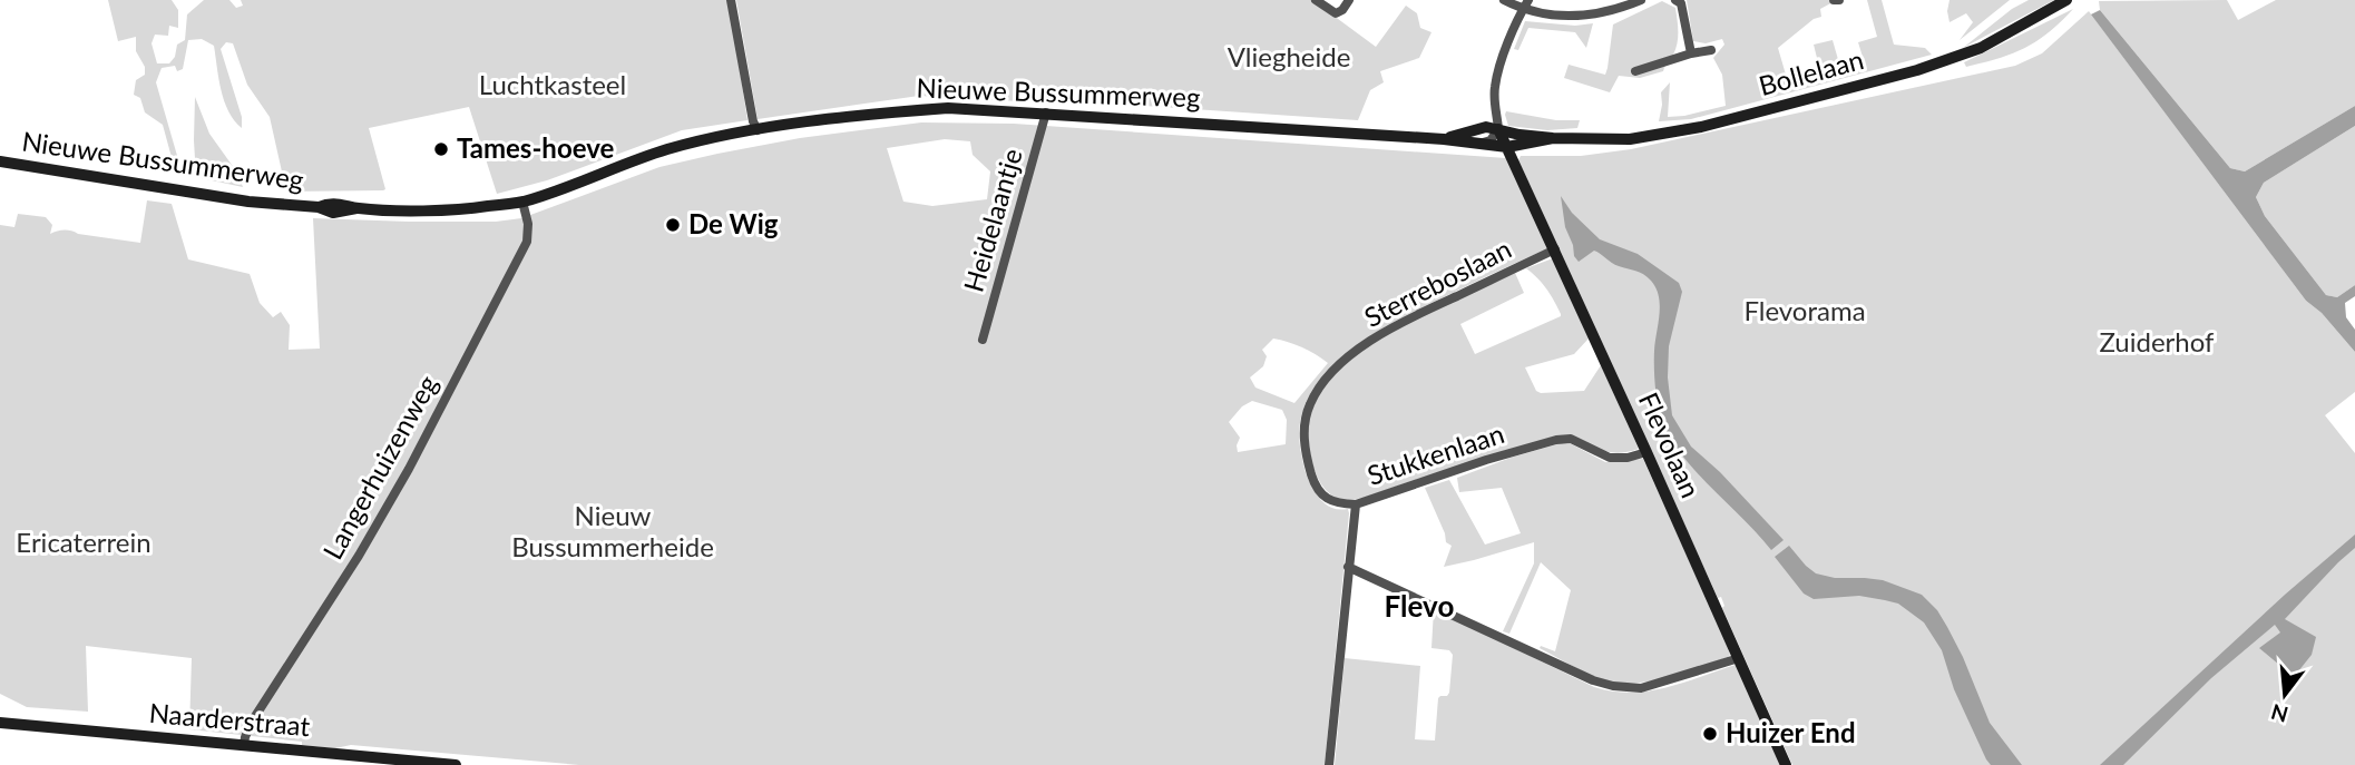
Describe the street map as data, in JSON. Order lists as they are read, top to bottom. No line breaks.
{"streets":{"main road":["Bollelaan","Nieuwe Bussummerweg","Flevolaan","Naarderstraat"],"street":["Heidelaantje","Sterreboslaan","Stukkenlaan","Langerhuizenweg"]},"crossings":[["Bollelaan","Nieuwe Bussummerweg"],["Bollelaan","Flevolaan"],["Nieuwe Bussummerweg","Heidelaantje"],["Nieuwe Bussummerweg","Flevolaan"],["Nieuwe Bussummerweg","Langerhuizenweg"],["Sterreboslaan","Flevolaan"],["Sterreboslaan","Stukkenlaan"],["Flevolaan","Stukkenlaan"],["Langerhuizenweg","Naarderstraat"]],"districts":["Flevo"],"parks":["Vliegheide","Luchtkasteel","Flevorama","Zuiderhof","Nieuw Bussummerheide","Ericaterrein"],"places":["Tames-hoeve","De Wig","Huizer End"],"north":"bottom"}
